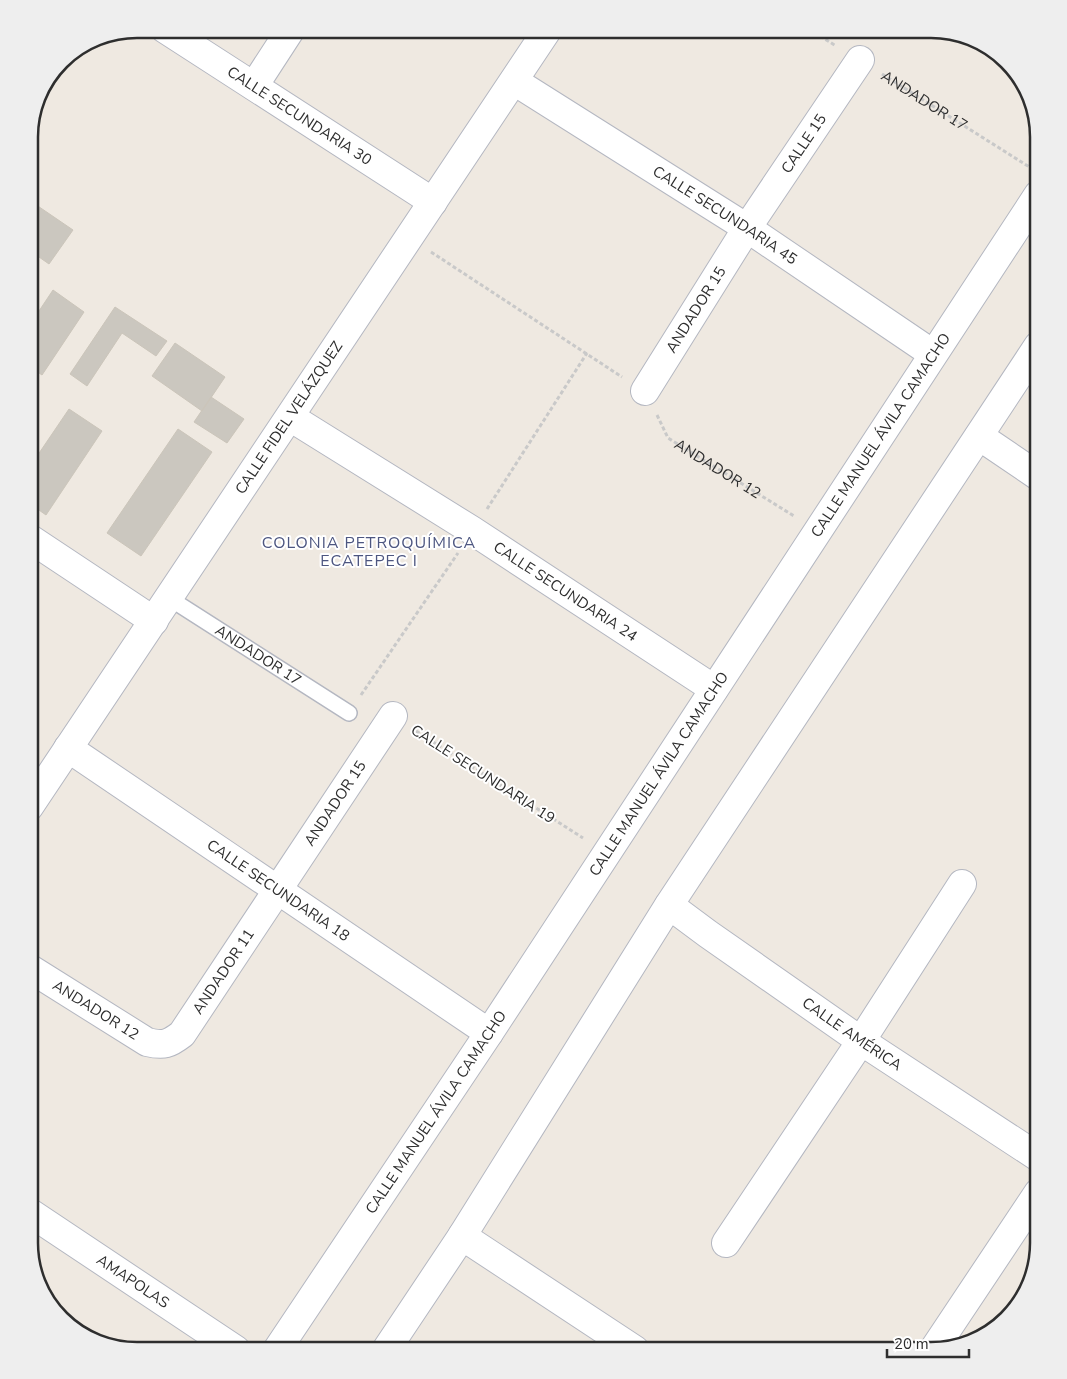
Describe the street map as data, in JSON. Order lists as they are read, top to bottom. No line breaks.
{"streets":{"street":["CALLE SECUNDARIA 30","CALLE 15","CALLE SECUNDARIA 45","ANDADOR 15","CALLE FIDEL VELÁZQUEZ","CALLE MANUEL ÁVILA CAMACHO","ANDADOR 12","CALLE SECUNDARIA 24","CALLE SECUNDARIA 18","ANDADOR 11","CALLE AMÉRICA","AMAPOLAS"],"lane":["ANDADOR 17"],"path":["CALLE SECUNDARIA 19"]},"crossings":[["ANDADOR 17","CALLE 15"],["ANDADOR 17","CALLE FIDEL VELÁZQUEZ"],["CALLE SECUNDARIA 30","CALLE FIDEL VELÁZQUEZ"],["CALLE 15","CALLE SECUNDARIA 45"],["CALLE 15","ANDADOR 15"],["CALLE SECUNDARIA 45","ANDADOR 15"],["CALLE SECUNDARIA 45","CALLE FIDEL VELÁZQUEZ"],["CALLE SECUNDARIA 45","CALLE MANUEL ÁVILA CAMACHO"],["ANDADOR 15","ANDADOR 12"],["ANDADOR 15","CALLE SECUNDARIA 19"],["ANDADOR 15","CALLE SECUNDARIA 18"],["ANDADOR 15","ANDADOR 11"],["CALLE FIDEL VELÁZQUEZ","CALLE SECUNDARIA 24"],["CALLE FIDEL VELÁZQUEZ","CALLE SECUNDARIA 18"],["CALLE MANUEL ÁVILA CAMACHO","ANDADOR 12"],["CALLE MANUEL ÁVILA CAMACHO","CALLE SECUNDARIA 24"],["CALLE MANUEL ÁVILA CAMACHO","CALLE SECUNDARIA 19"],["CALLE MANUEL ÁVILA CAMACHO","CALLE SECUNDARIA 18"],["ANDADOR 12","ANDADOR 11"],["CALLE SECUNDARIA 18","ANDADOR 11"]],"districts":["COLONIA PETROQUÍMICA ECATEPEC I"],"scale_bar":"20 m"}
